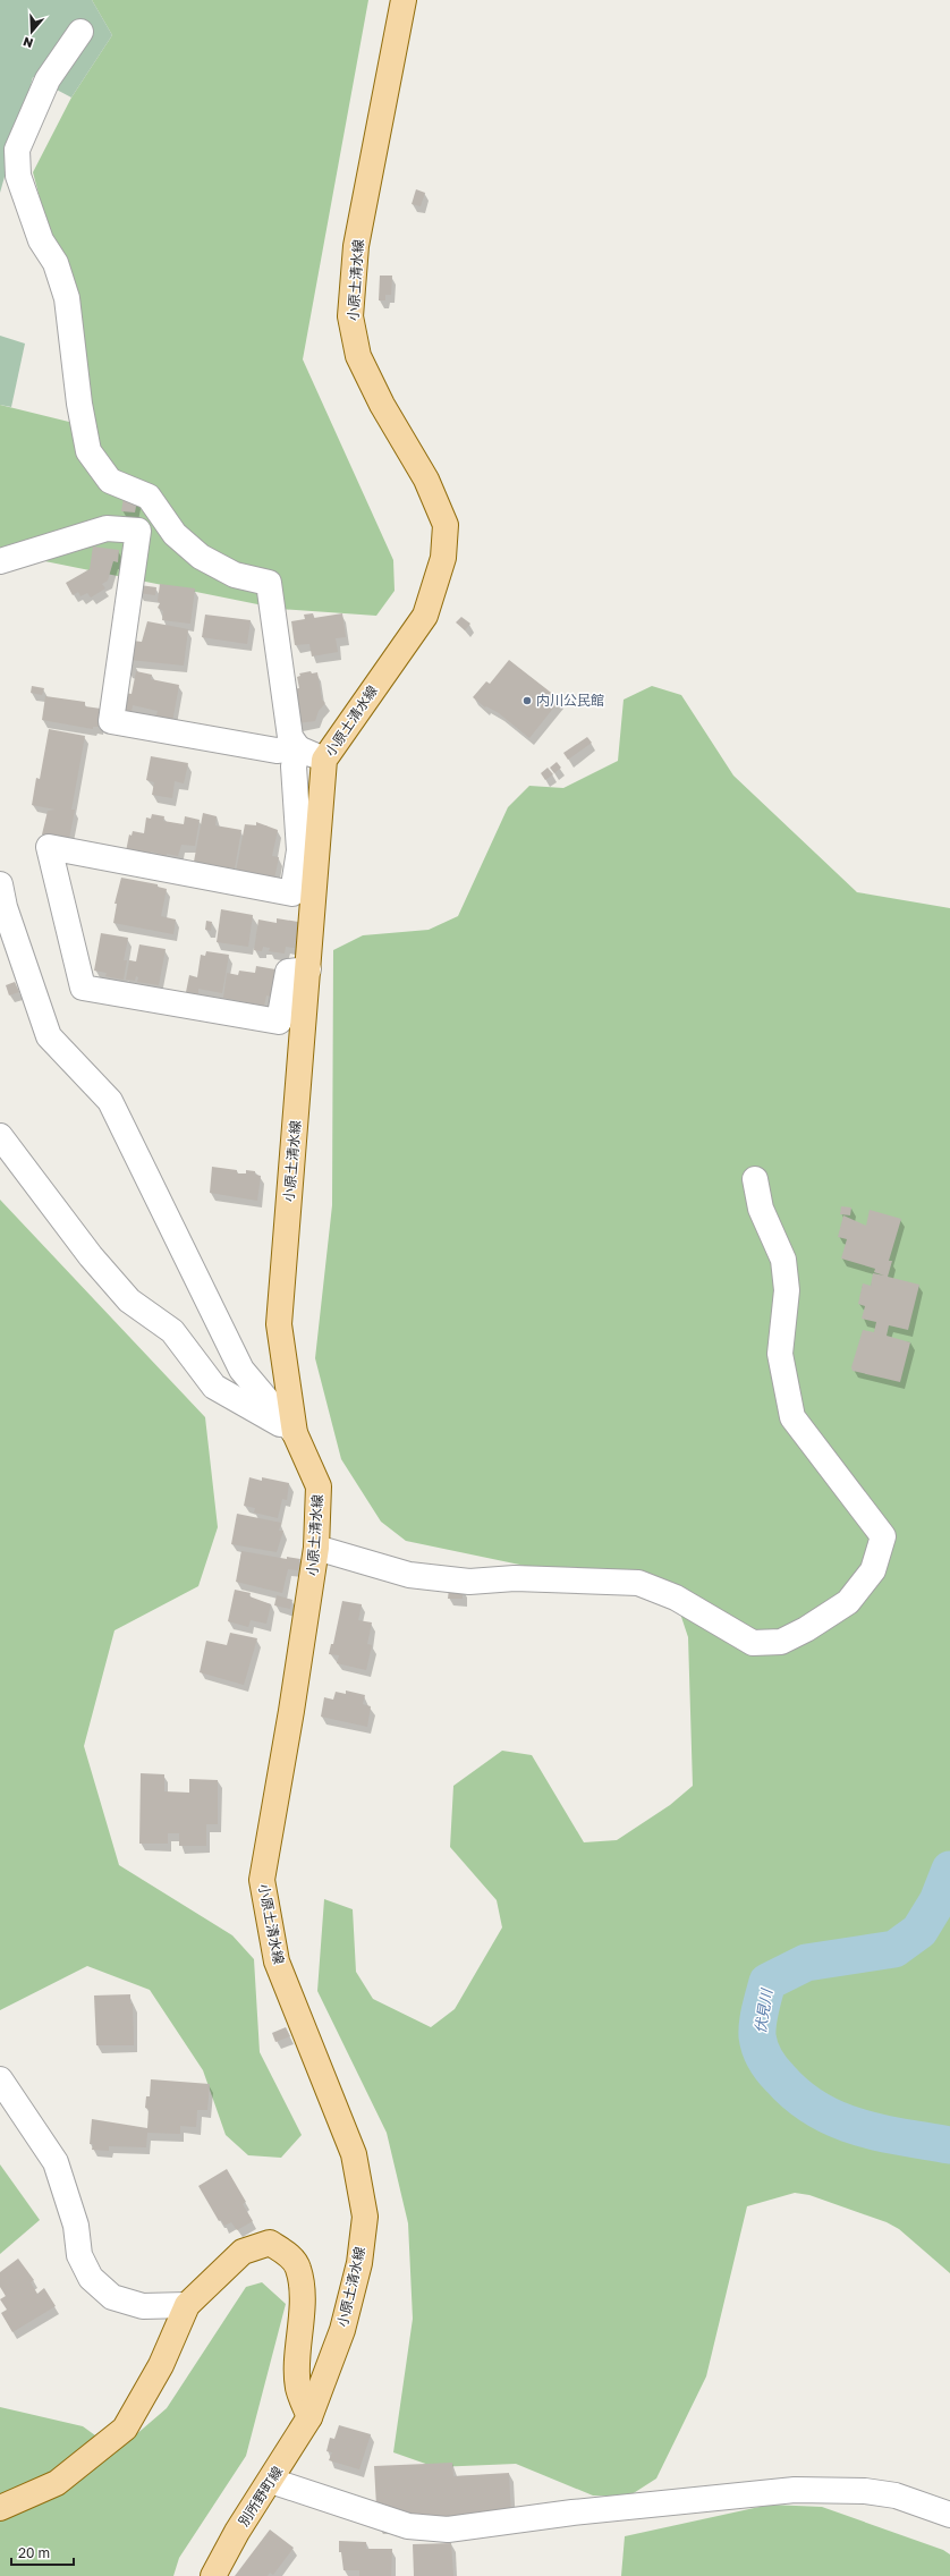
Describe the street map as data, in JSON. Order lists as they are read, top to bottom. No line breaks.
{"streets":{"main road":["小原土清水線","別所野町線"]},"crossings":[["小原土清水線","別所野町線"]],"water":["伏見川"],"places":["内川公民館"],"scale_bar":"20 m","north":"bottom"}
